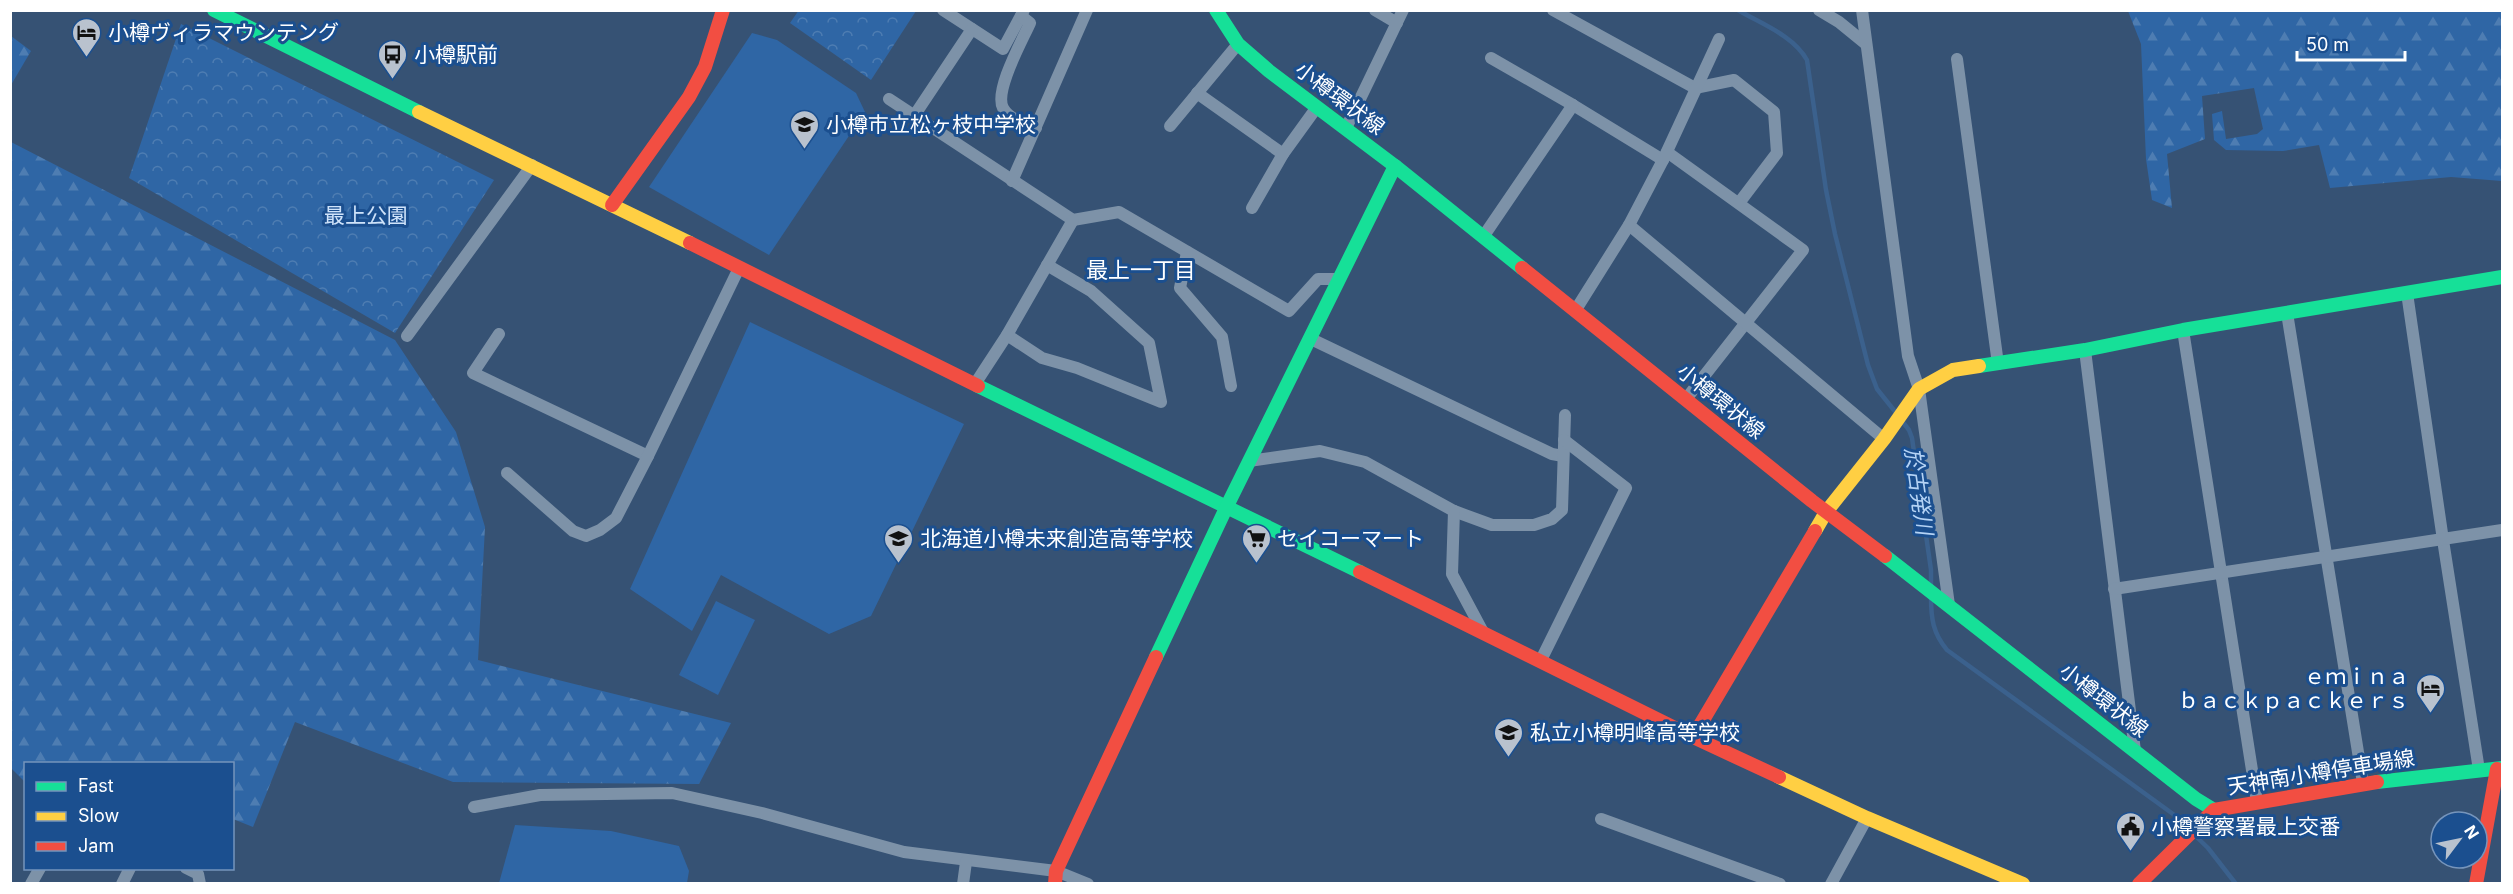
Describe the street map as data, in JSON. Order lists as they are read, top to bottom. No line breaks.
{"streets":{"street":["小樽環状線","天神南小樽停車場線"]},"crossings":[["小樽環状線","天神南小樽停車場線"]],"districts":["最上一丁目"],"water":["於古発川"],"parks":["最上公園"],"places":{"hotel":["小樽ヴィラマウンテング","ｅｍｉｎａ ｂａｃｋｐａｃｋｅｒｓ"],"bus stop":["小樽駅前"],"school or university":["小樽市立松ヶ枝中学校","北海道小樽未来創造高等学校","私立小樽明峰高等学校"],"supermarket":["セイコーマート"],"public building":["小樽警察署最上交番"]},"legend":["Fast","Slow","Jam"],"scale_bar":"50 m","north":"top right"}
